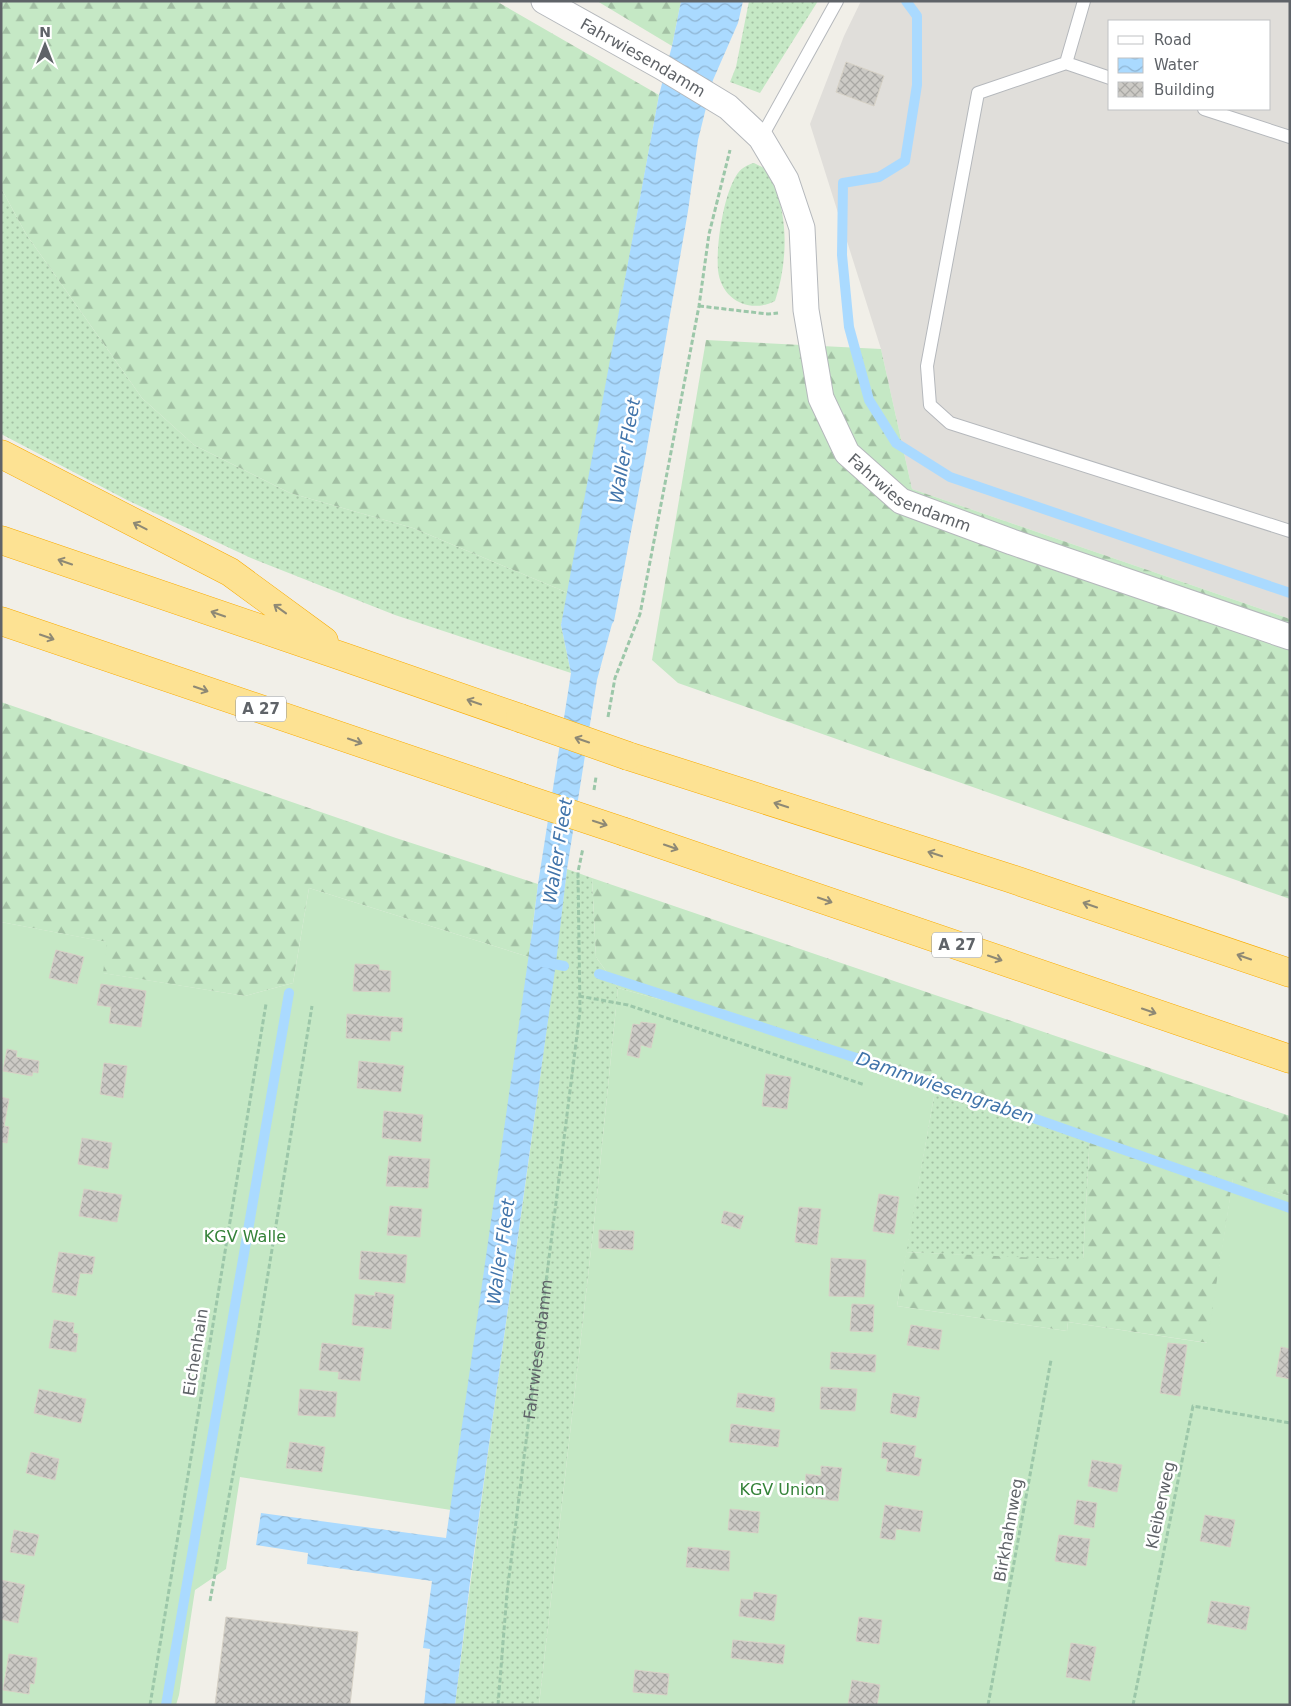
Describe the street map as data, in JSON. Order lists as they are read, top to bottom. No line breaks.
{"streets":{"highway":["A 27"],"street":["Fahrwiesendamm"],"path":["Eichenhain","Kleiberweg","Birkhahnweg"]},"water":["Waller Fleet","Dammwiesengraben"],"parks":["KGV Walle","KGV Union"],"legend":["Road","Water","Building"],"north":"top"}
